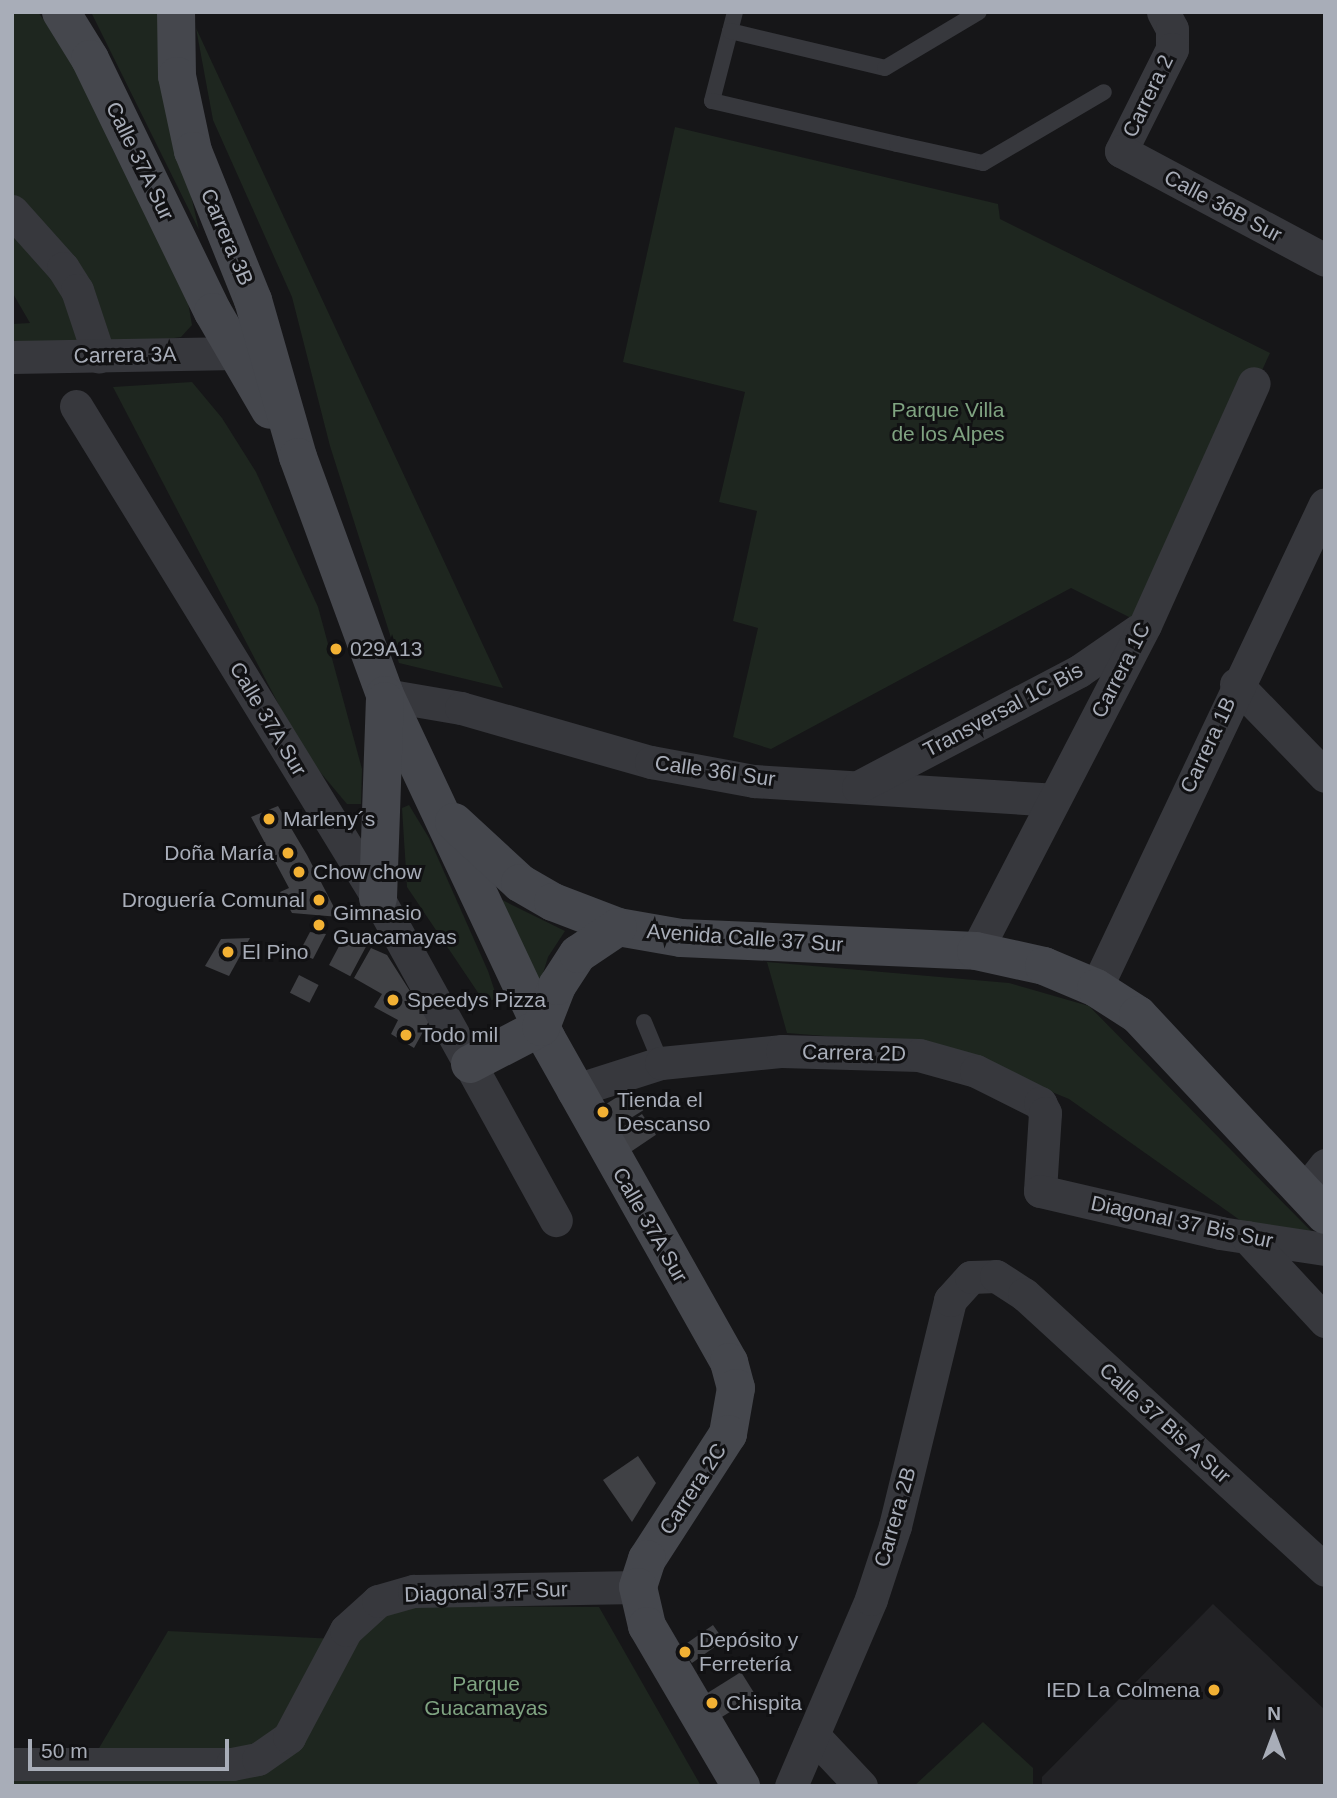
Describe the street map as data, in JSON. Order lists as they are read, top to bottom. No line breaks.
{"streets":{"main road":["Calle 37A Sur","Carrera 3B","Avenida Calle 37 Sur","Carrera 2C"],"street":["Carrera 2","Calle 36B Sur","Carrera 3A","Carrera 1C","Transversal 1C Bis","Carrera 1B","Calle 36I Sur","Carrera 2D","Diagonal 37 Bis Sur","Calle 37 Bis A Sur","Carrera 2B","Diagonal 37F Sur"]},"crossings":[["Carrera 2","Calle 36B Sur"],["Calle 37A Sur","Carrera 3B"],["Calle 37A Sur","Carrera 3A"],["Calle 37A Sur","Avenida Calle 37 Sur"],["Calle 37A Sur","Carrera 2D"],["Calle 37A Sur","Carrera 2C"],["Carrera 3B","Avenida Calle 37 Sur"],["Carrera 1C","Transversal 1C Bis"],["Carrera 1C","Calle 36I Sur"],["Carrera 1C","Avenida Calle 37 Sur"],["Transversal 1C Bis","Calle 36I Sur"],["Carrera 1B","Avenida Calle 37 Sur"],["Calle 36I Sur","Avenida Calle 37 Sur"],["Carrera 2D","Diagonal 37 Bis Sur"],["Calle 37 Bis A Sur","Carrera 2B"],["Carrera 2C","Diagonal 37F Sur"]],"parks":["Parque Villa de los Alpes","Parque Guacamayas"],"places":["029A13","Marleny´s","Doña María","Chow chow","Droguería Comunal","Gimnasio Guacamayas","El Pino","Speedys Pizza","Todo mil","Tienda el Descanso","Depósito y Ferretería","IED La Colmena","Chispita"],"scale_bar":"50 m","north":"top"}
